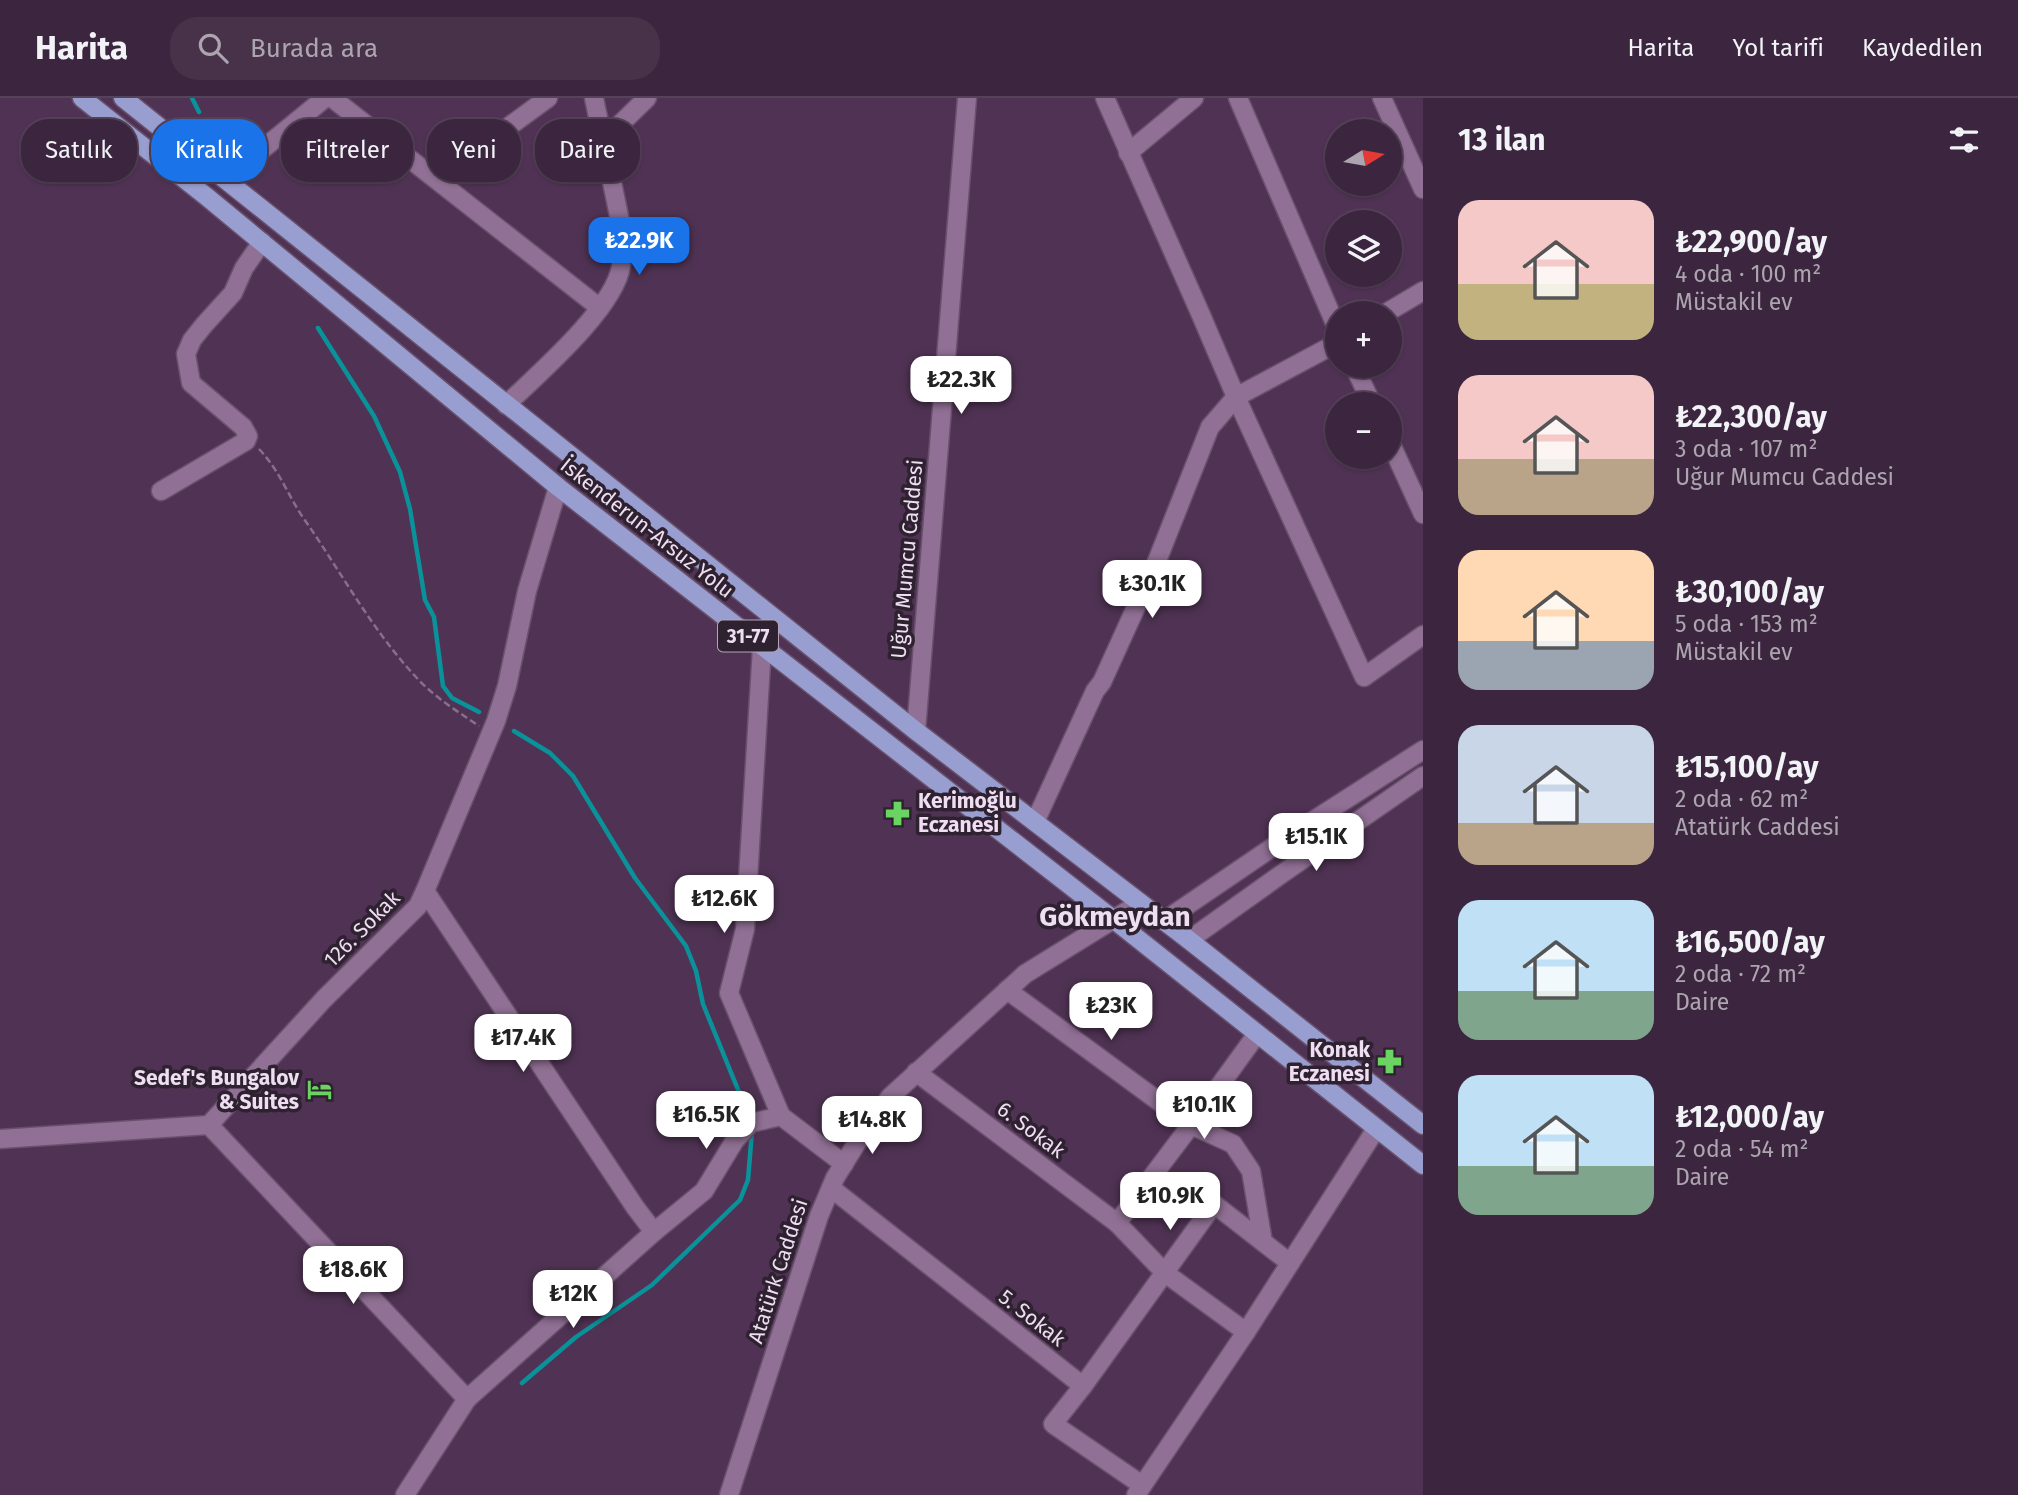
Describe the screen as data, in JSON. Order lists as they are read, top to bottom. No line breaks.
{"streets":{"main road":["İskenderun-Arsuz Yolu","31-77"],"street":["Uğur Mumcu Caddesi","126. Sokak","6. Sokak","Atatürk Caddesi","5. Sokak"]},"crossings":[["İskenderun-Arsuz Yolu","Uğur Mumcu Caddesi"],["İskenderun-Arsuz Yolu","126. Sokak"],["İskenderun-Arsuz Yolu","Atatürk Caddesi"],["6. Sokak","Atatürk Caddesi"],["Atatürk Caddesi","5. Sokak"]],"districts":["Gökmeydan"],"places":{"pharmacy":["Kerimoğlu Eczanesi","Konak Eczanesi"],"hotel":["Sedef's Bungalov & Suites"]},"north":"right","page":{"header":"Harita","search":"Burada ara","nav":["Harita","Yol tarifi","Kaydedilen"],"heading":"13 ilan","map_buttons":["+","−"],"chip":["Satılık","Kiralık","Filtreler","Yeni","Daire"],"list":[{"name":"₺22,900/ay","note":"4 oda · 100 m² · Müstakil ev"},{"name":"₺22,300/ay","note":"3 oda · 107 m² · Uğur Mumcu Caddesi"},{"name":"₺30,100/ay","note":"5 oda · 153 m² · Müstakil ev"},{"name":"₺15,100/ay","note":"2 oda · 62 m² · Atatürk Caddesi"},{"name":"₺16,500/ay","note":"2 oda · 72 m² · Daire"},{"name":"₺12,000/ay","note":"2 oda · 54 m² · Daire"}],"price":["₺22.9K","₺22.3K","₺30.1K","₺15.1K","₺12.6K","₺23K","₺17.4K","₺10.1K","₺16.5K","₺14.8K","₺10.9K","₺18.6K","₺12K"]}}
